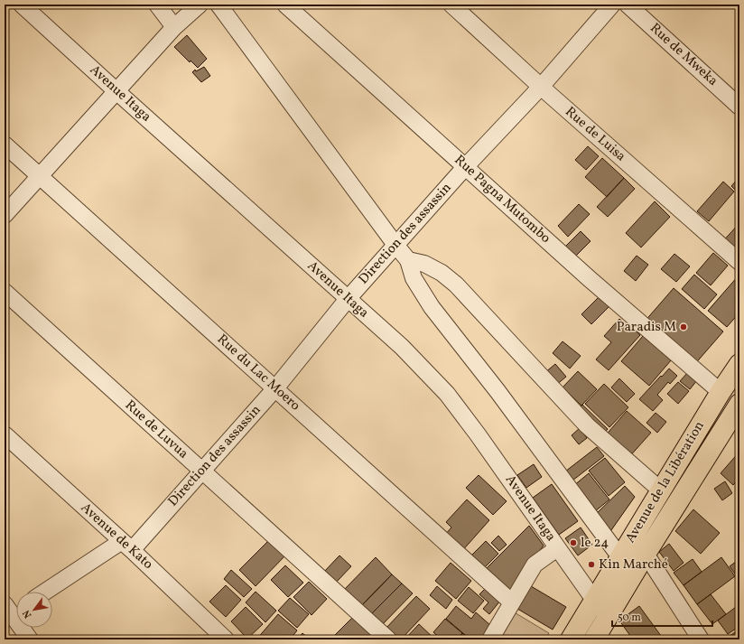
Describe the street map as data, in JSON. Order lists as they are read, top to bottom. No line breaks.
{"streets":{"main road":["Avenue de la Libération"],"street":["Rue de Mweka","Avenue Itaga","Rue de Luisa","Rue Pagna Mutombo","Direction des assassin","Rue du Lac Moero","Rue de Luvua","Avenue de Kato"]},"crossings":[["Avenue Itaga","Direction des assassin"],["Avenue Itaga","Avenue de la Libération"],["Rue de Luisa","Direction des assassin"],["Rue Pagna Mutombo","Direction des assassin"],["Rue Pagna Mutombo","Avenue de la Libération"],["Direction des assassin","Rue du Lac Moero"],["Direction des assassin","Rue de Luvua"],["Direction des assassin","Avenue de Kato"]],"places":["Paradis M","le 24","Kin Marché"],"scale_bar":"50 m","north":"bottom left"}
